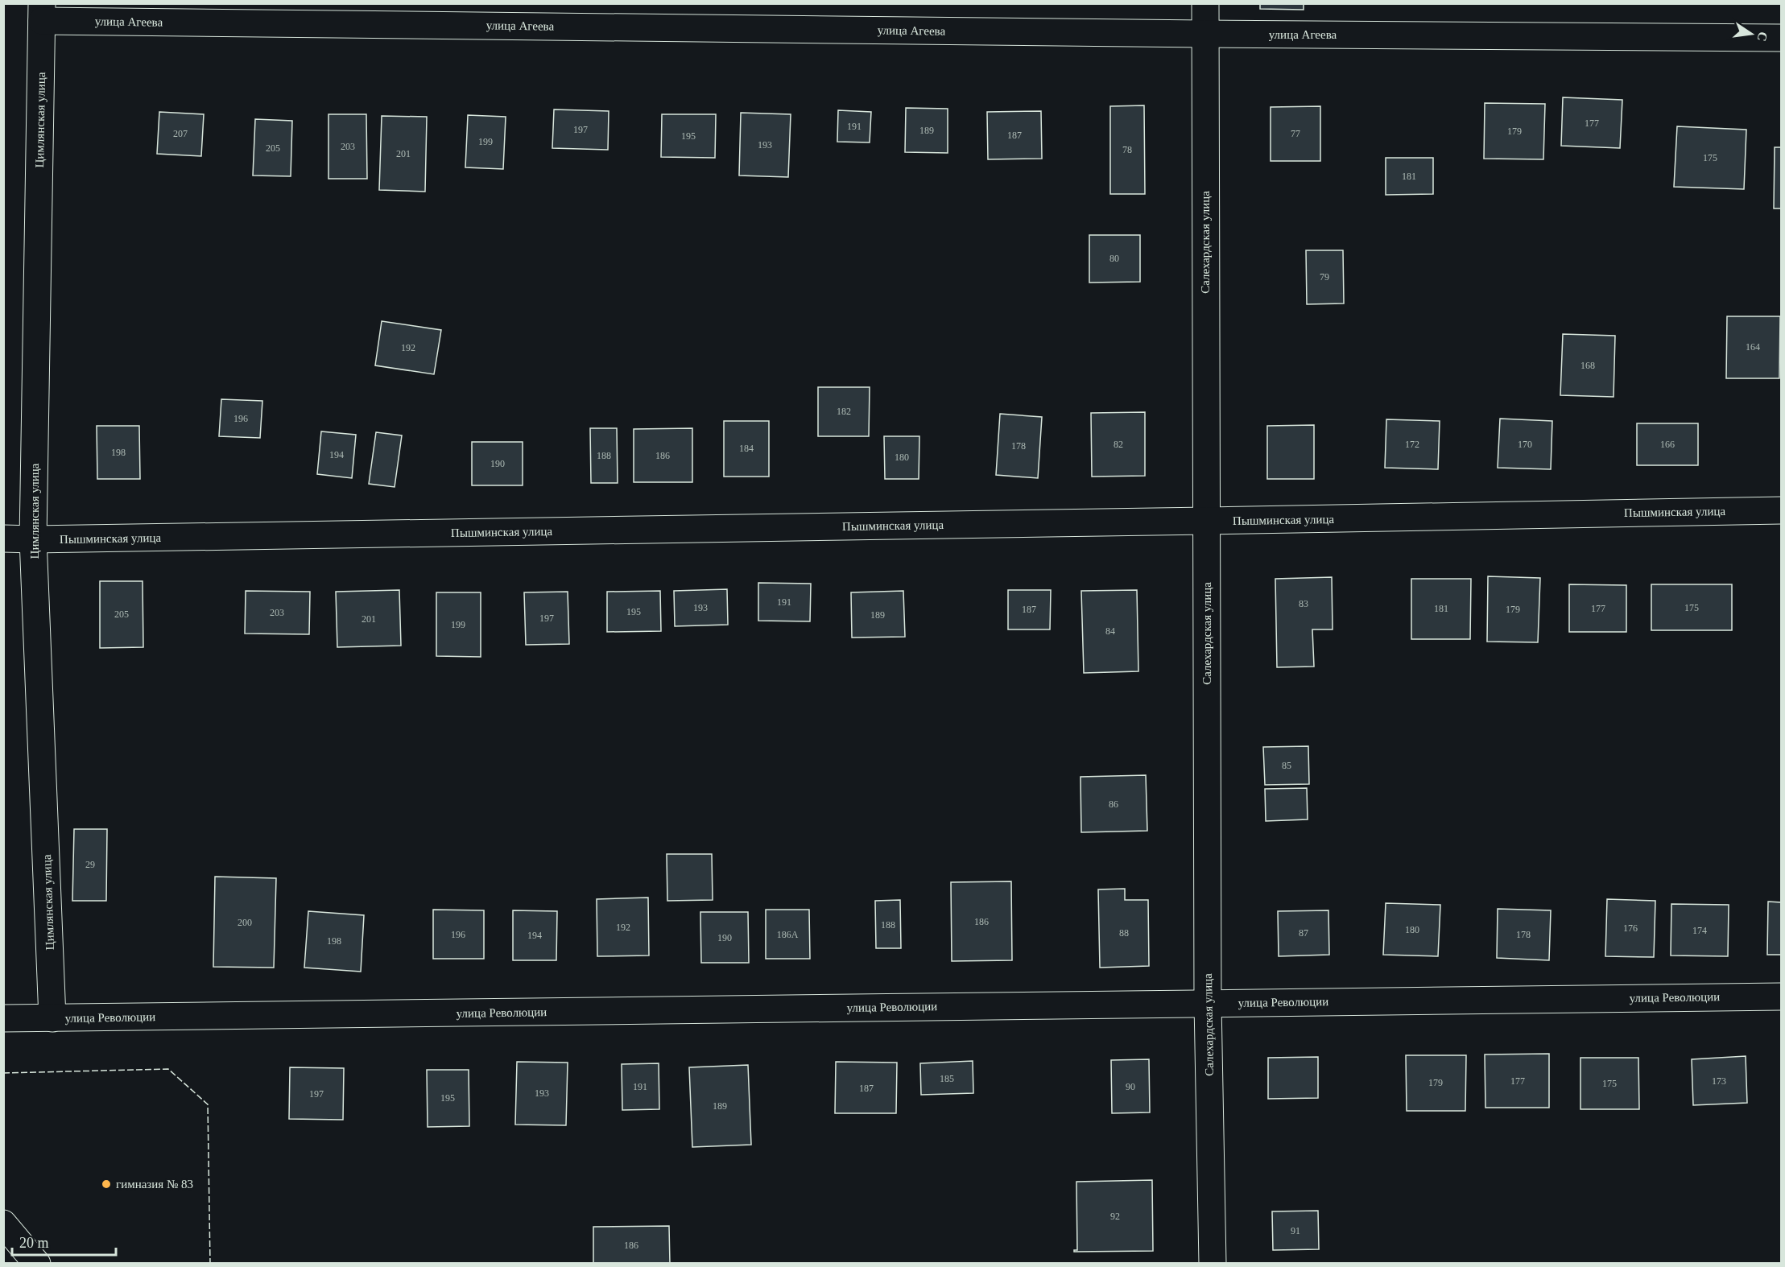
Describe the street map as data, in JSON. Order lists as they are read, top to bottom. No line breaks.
{"streets":{"street":["улица Агеева","Цимлянская улица","Салехардская улица","Пышминская улица","улица Революции"]},"crossings":[["улица Агеева","Цимлянская улица"],["улица Агеева","Салехардская улица"],["Цимлянская улица","Пышминская улица"],["Цимлянская улица","улица Революции"],["Салехардская улица","Пышминская улица"],["Салехардская улица","улица Революции"]],"places":["гимназия № 83"],"house_numbers":["177","191","197","189","179","207","77","187","195","199","193","203","205","78","201","175","181","80","79","164","192","168","182","196","82","172","170","166","178","184","198","194","188","186","180","190","191","83","193","175","181","177","187","179","195","203","205","189","197","201","199","84","85","86","29","186","200","188","192","176","180","174","88","87","196","186А","178","194","190","198","185","177","173","179","175","191","90","187","193","197","195","189","92","91","186"],"scale_bar":"20 m","north":"right"}
